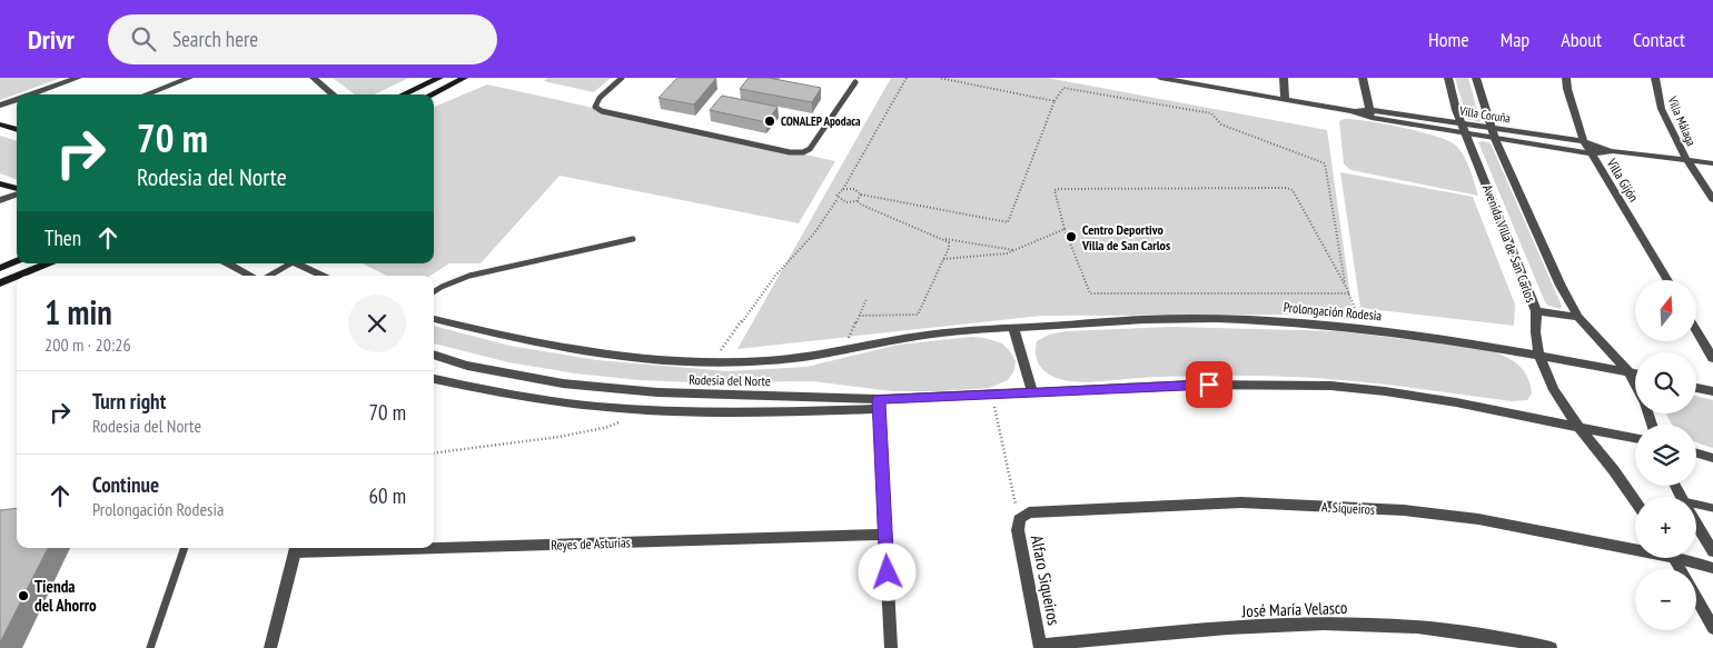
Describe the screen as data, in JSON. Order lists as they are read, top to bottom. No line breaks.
{"streets":{"street":["Villa Coruña","Villa Málaga","Villa Gijón","Avenida Villa de San Carlos","Prolongación Rodesia","Rodesia del Norte","A. Siqueiros","Reyes de Asturias","Alfaro Siqueiros","José María Velasco"]},"crossings":[["Villa Coruña","Villa Málaga"],["Villa Coruña","Villa Gijón"],["Villa Coruña","Avenida Villa de San Carlos"],["Avenida Villa de San Carlos","Prolongación Rodesia"],["Prolongación Rodesia","Rodesia del Norte"],["A. Siqueiros","Alfaro Siqueiros"],["Alfaro Siqueiros","José María Velasco"]],"places":["CONALEP Apodaca","Centro Deportivo Villa de San Carlos","Tienda del Ahorro"],"north":"top","page":{"header":"Drivr","search":"Search here","nav":["Home","Map","About","Contact"],"turn":["70 m","Rodesia del Norte"],"then":"Then","heading":["1 min","200 m · 20:26"],"map_buttons":["+","−"],"list":[{"name":"Turn right","note":"Rodesia del Norte","value":"70 m"},{"name":"Continue","note":"Prolongación Rodesia","value":"60 m"}]}}
